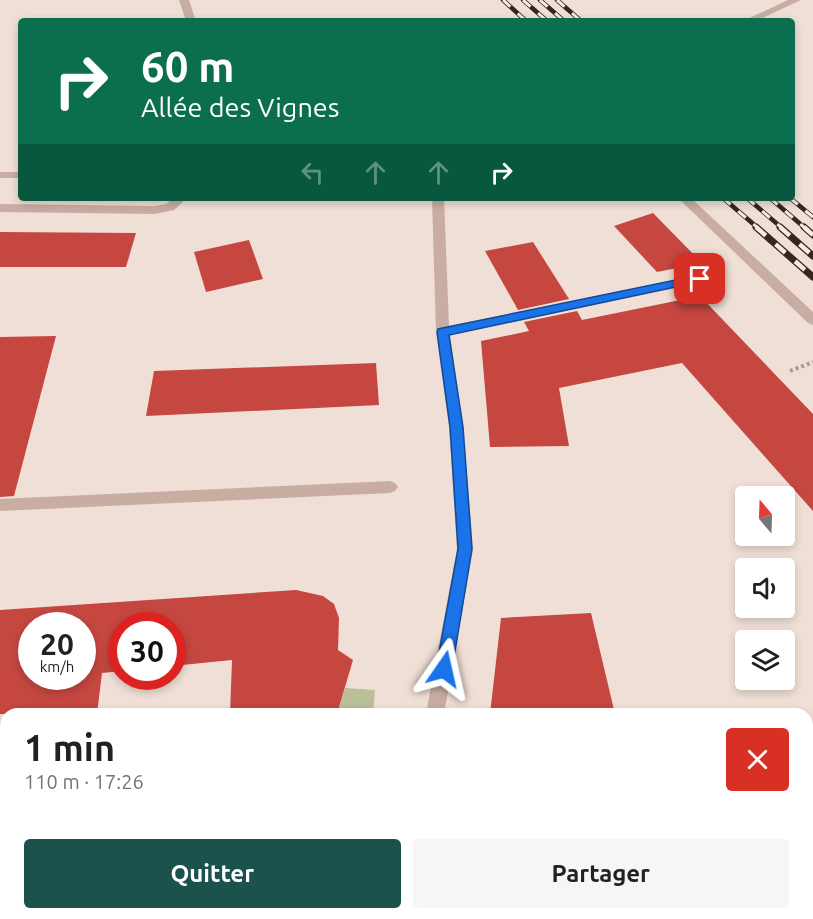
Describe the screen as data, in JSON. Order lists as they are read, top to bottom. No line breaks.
{"north":"top","page":{"turn":["60 m","Allée des Vignes"],"speed":"20 km/h","limit":"30","heading":["1 min","110 m · 17:26"],"buttons":["Quitter","Partager"]}}
